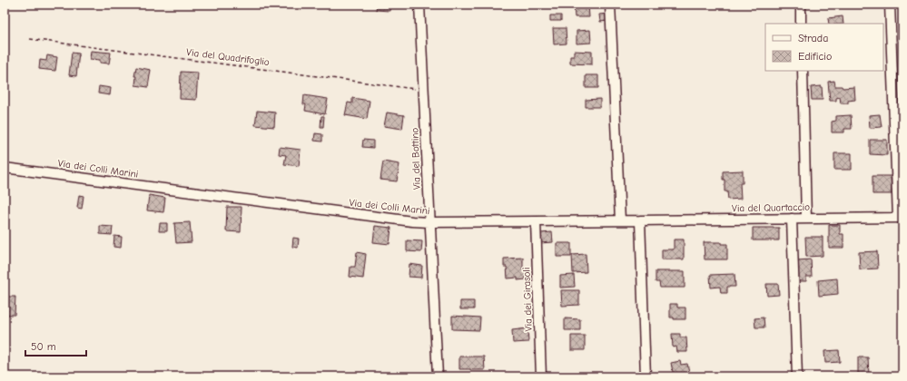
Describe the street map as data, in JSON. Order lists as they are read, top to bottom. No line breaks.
{"streets":{"street":["Via del Bottino","Via dei Colli Marini","Via del Quartaccio","Via dei Girasoli"],"path":["Via del Quadrifoglio"]},"crossings":[["Via del Quadrifoglio","Via del Bottino"],["Via del Bottino","Via dei Colli Marini"],["Via dei Colli Marini","Via del Quartaccio"],["Via dei Colli Marini","Via dei Girasoli"]],"legend":["Strada","Edificio"],"scale_bar":"50 m"}
